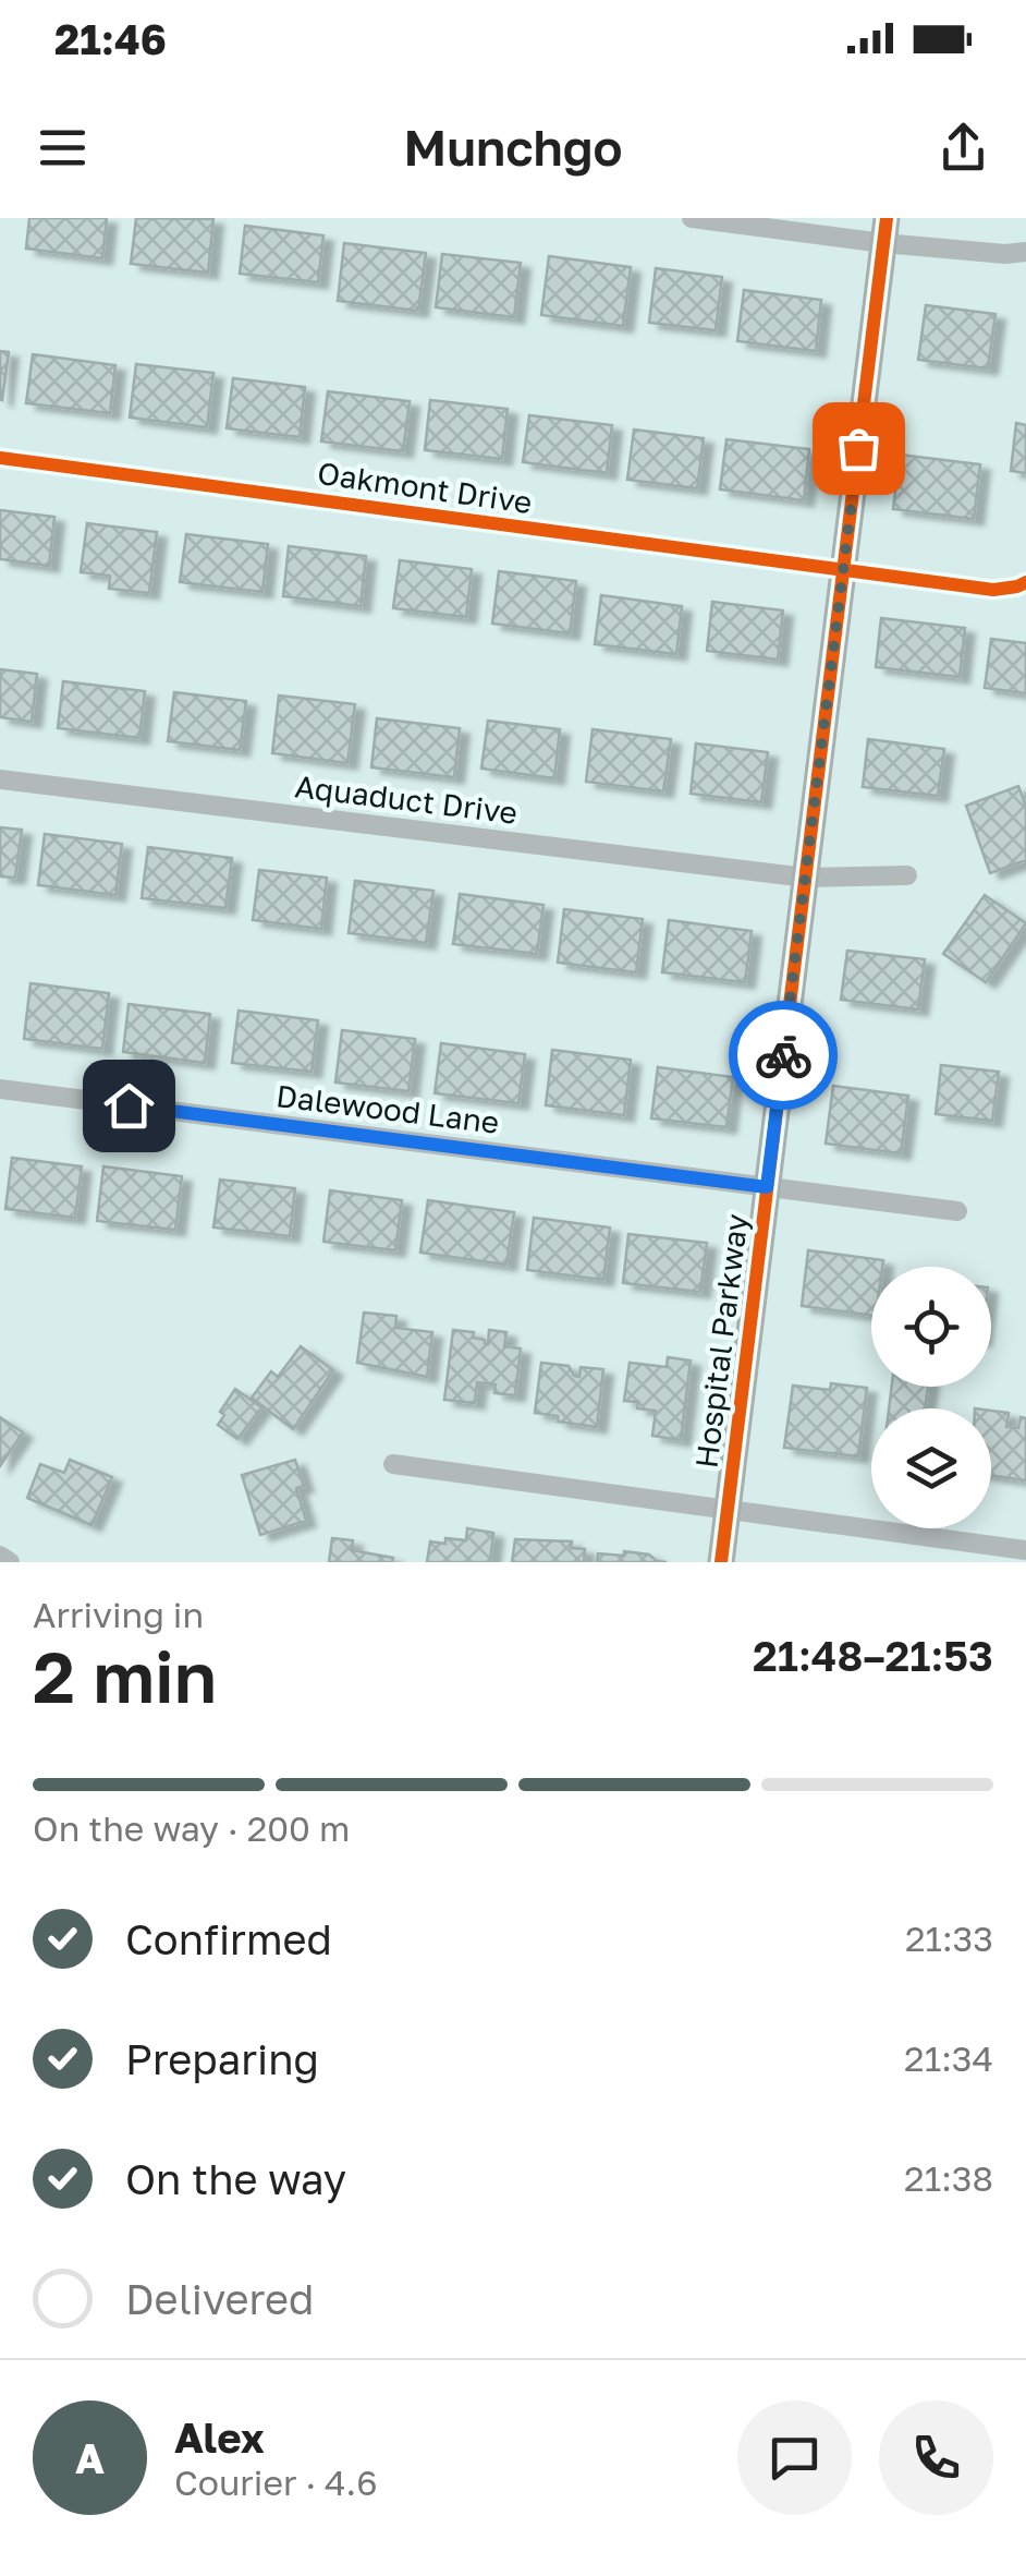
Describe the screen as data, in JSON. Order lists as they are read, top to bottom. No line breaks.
{"streets":{"street":["Oakmont Drive","Aquaduct Drive","Dalewood Lane","Hospital Parkway"]},"crossings":[["Oakmont Drive","Hospital Parkway"],["Aquaduct Drive","Hospital Parkway"],["Dalewood Lane","Hospital Parkway"]],"page":{"status":"21:46","header":"Munchgo","heading":["2 min","Arriving in","21:48–21:53"],"panel":["Alex","Courier · 4.6"],"bar":"On the way · 200 m","list":[["Confirmed","21:33"],["Preparing","21:34"],["On the way","21:38"],"Delivered"],"round":"A"}}
